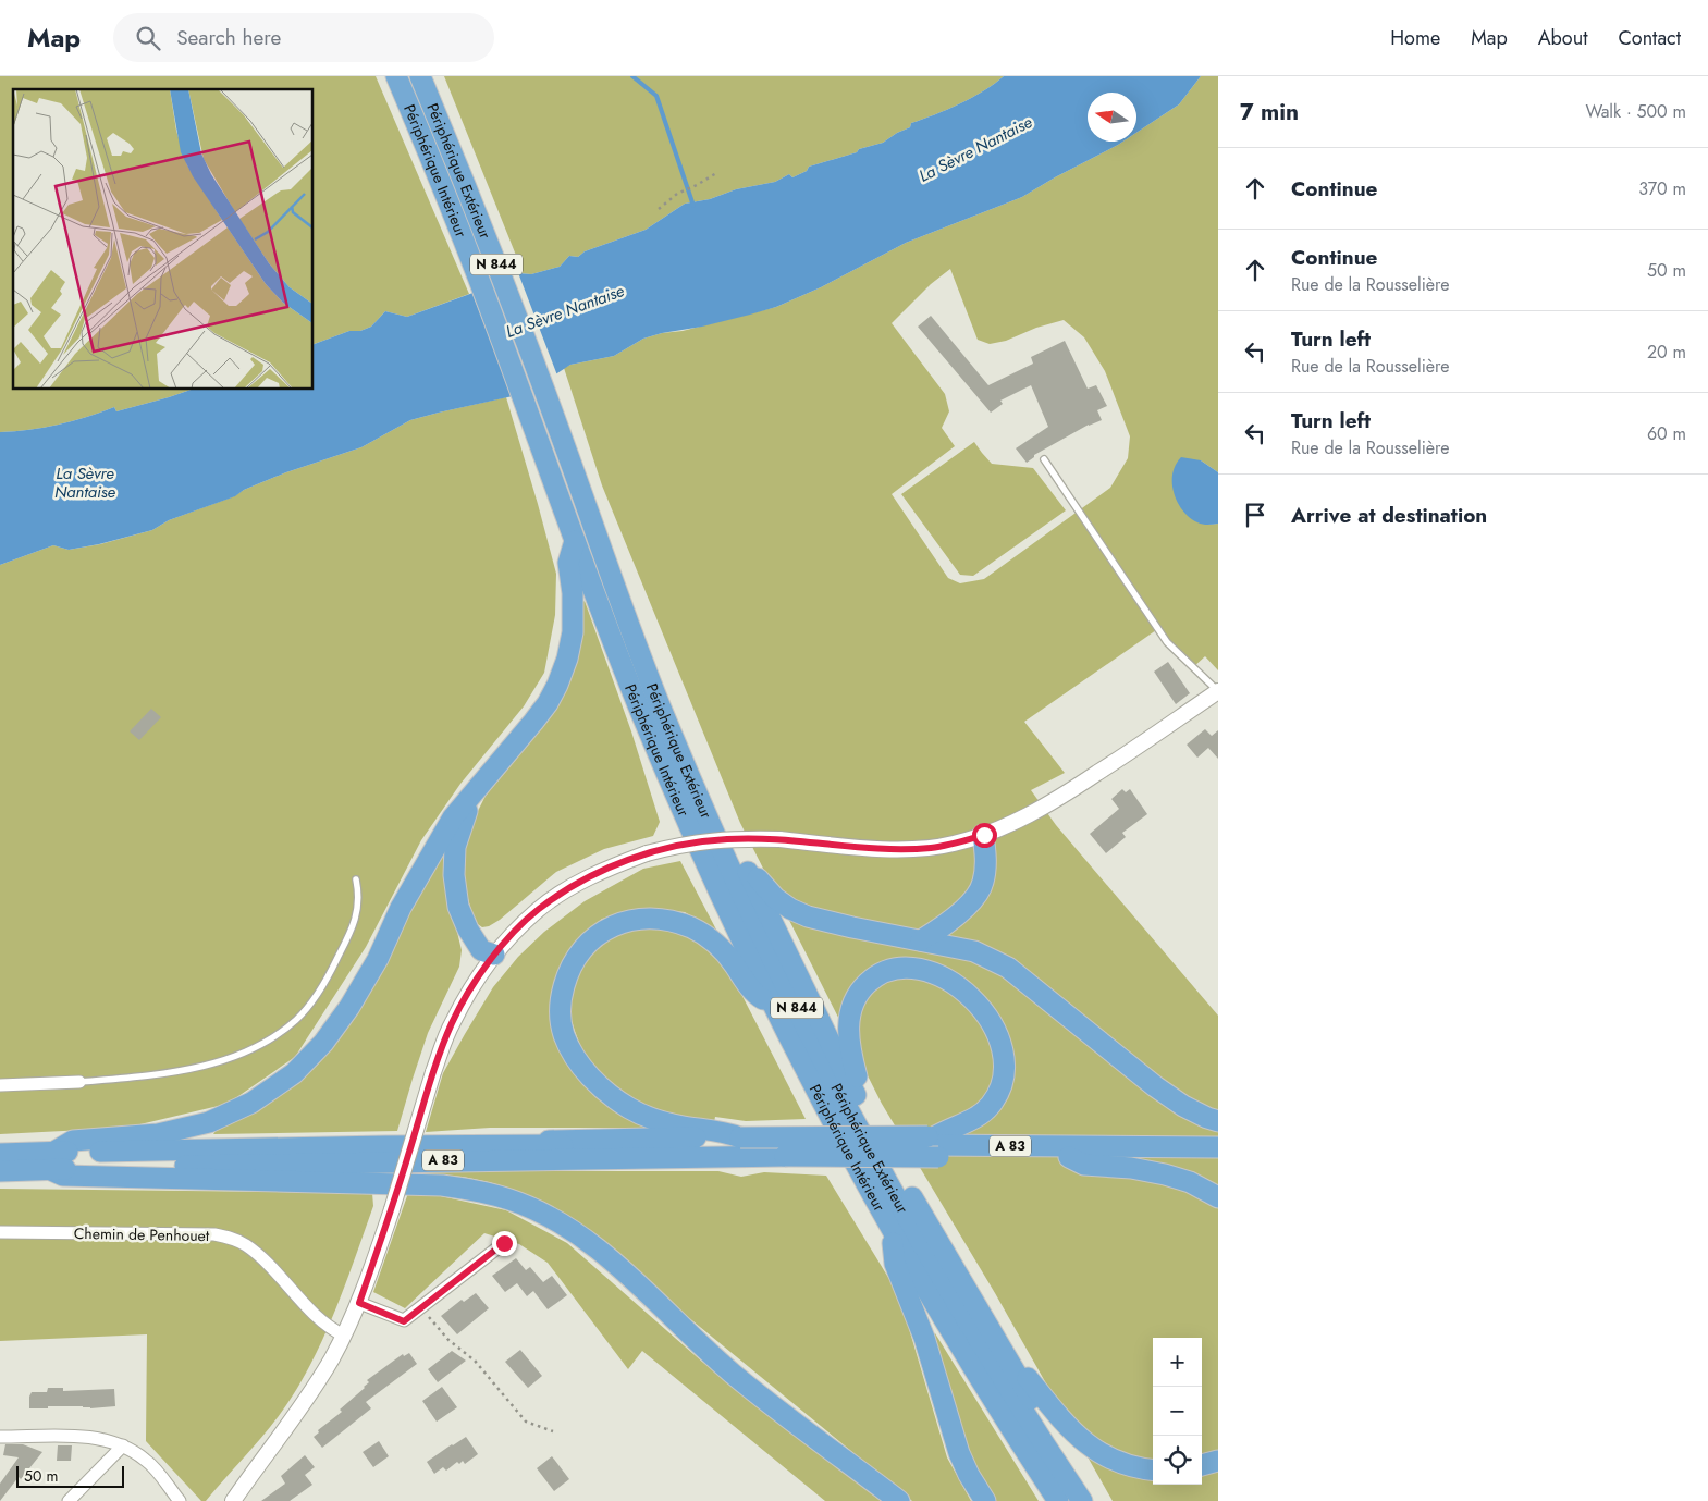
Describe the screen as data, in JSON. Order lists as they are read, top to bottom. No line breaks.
{"streets":{"highway":["Périphérique Intérieur","Périphérique Extérieur","N 844","A 83"],"street":["Chemin de Penhouet"]},"water":["La Sèvre Nantaise"],"scale_bar":"50 m","north":"left","page":{"header":"Map","search":"Search here","nav":["Home","Map","About","Contact"],"heading":["7 min","Walk · 500 m"],"list":[["Continue","370 m"],["Continue","Rue de la Rousselière","50 m"],["Turn left","Rue de la Rousselière","20 m"],["Turn left","Rue de la Rousselière","60 m"],"Arrive at destination"],"map_buttons":["+","−"],"scale":"50 m"}}
